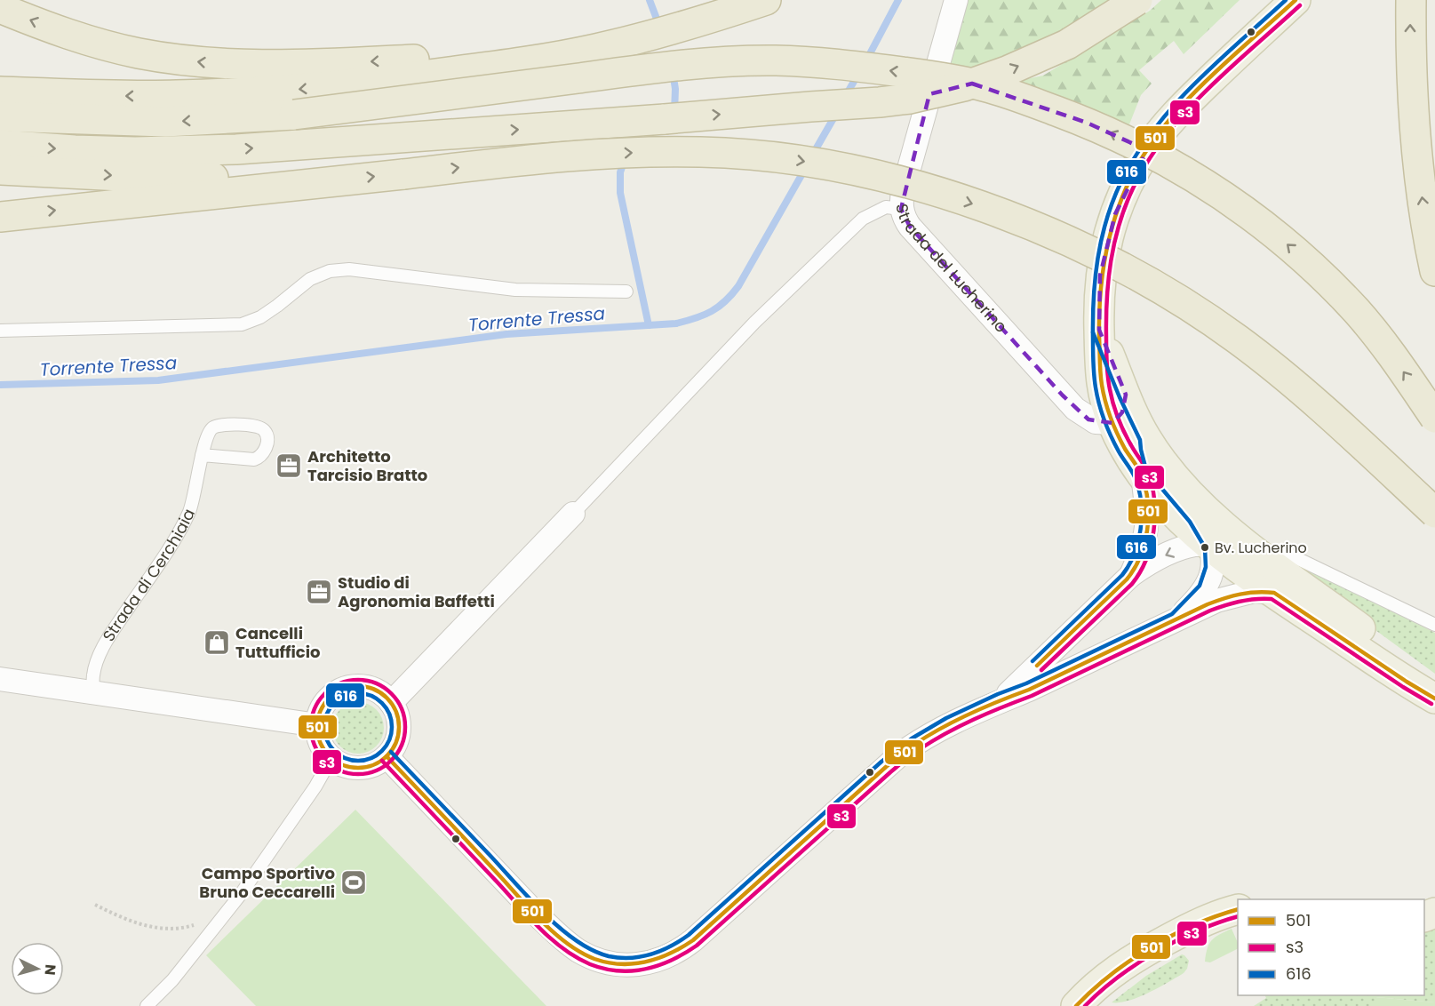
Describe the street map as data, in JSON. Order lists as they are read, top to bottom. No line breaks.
{"streets":{"street":["Strada del Lucherino"],"lane":["Strada di Cerchiaia"]},"water":["Torrente Tressa"],"places":{"office":["Architetto Tarcisio Bratto","Studio di Agronomia Baffetti"],"other":["Bv. Lucherino"],"shop":["Cancelli Tuttufficio"],"sports":["Campo Sportivo Bruno Ceccarelli"]},"lines":["transit line 501","transit line 616","transit line s3"],"legend":["501","s3","616"],"north":"right"}
